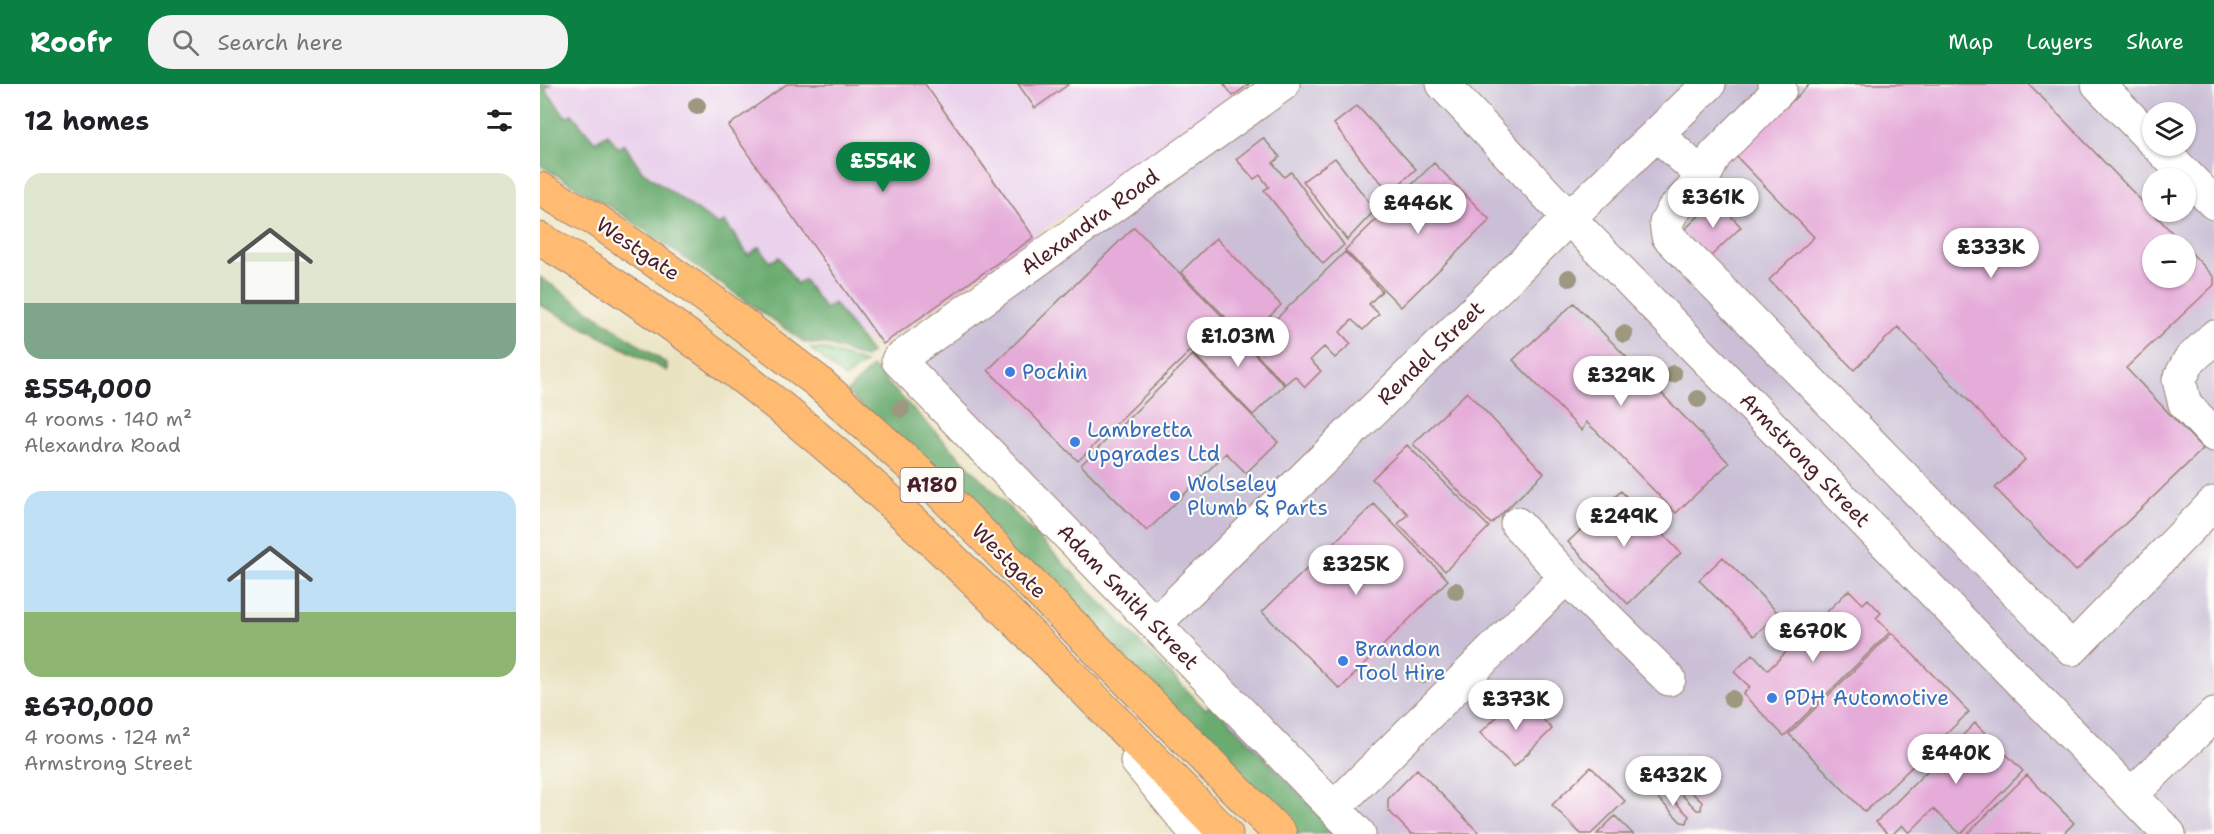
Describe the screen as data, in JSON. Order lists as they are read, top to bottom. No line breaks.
{"streets":{"highway":["Westgate","A180"],"street":["Alexandra Road","Rendel Street","Armstrong Street","Adam Smith Street"]},"crossings":[["Alexandra Road","Adam Smith Street"],["Rendel Street","Armstrong Street"],["Rendel Street","Adam Smith Street"]],"places":["Pochin","Lambretta upgrades Ltd","Wolseley Plumb & Parts","Brandon Tool Hire","PDH Automotive"],"page":{"header":"Roofr","search":"Search here","nav":["Map","Layers","Share"],"heading":"12 homes","map_buttons":["+","−"],"price":["£554K","£361K","£446K","£333K","£1.03M","£329K","£249K","£325K","£670K","£373K","£440K","£432K"],"list":[{"name":"£554,000","note":"4 rooms · 140 m² · Alexandra Road"},{"name":"£670,000","note":"4 rooms · 124 m² · Armstrong Street"}]}}
